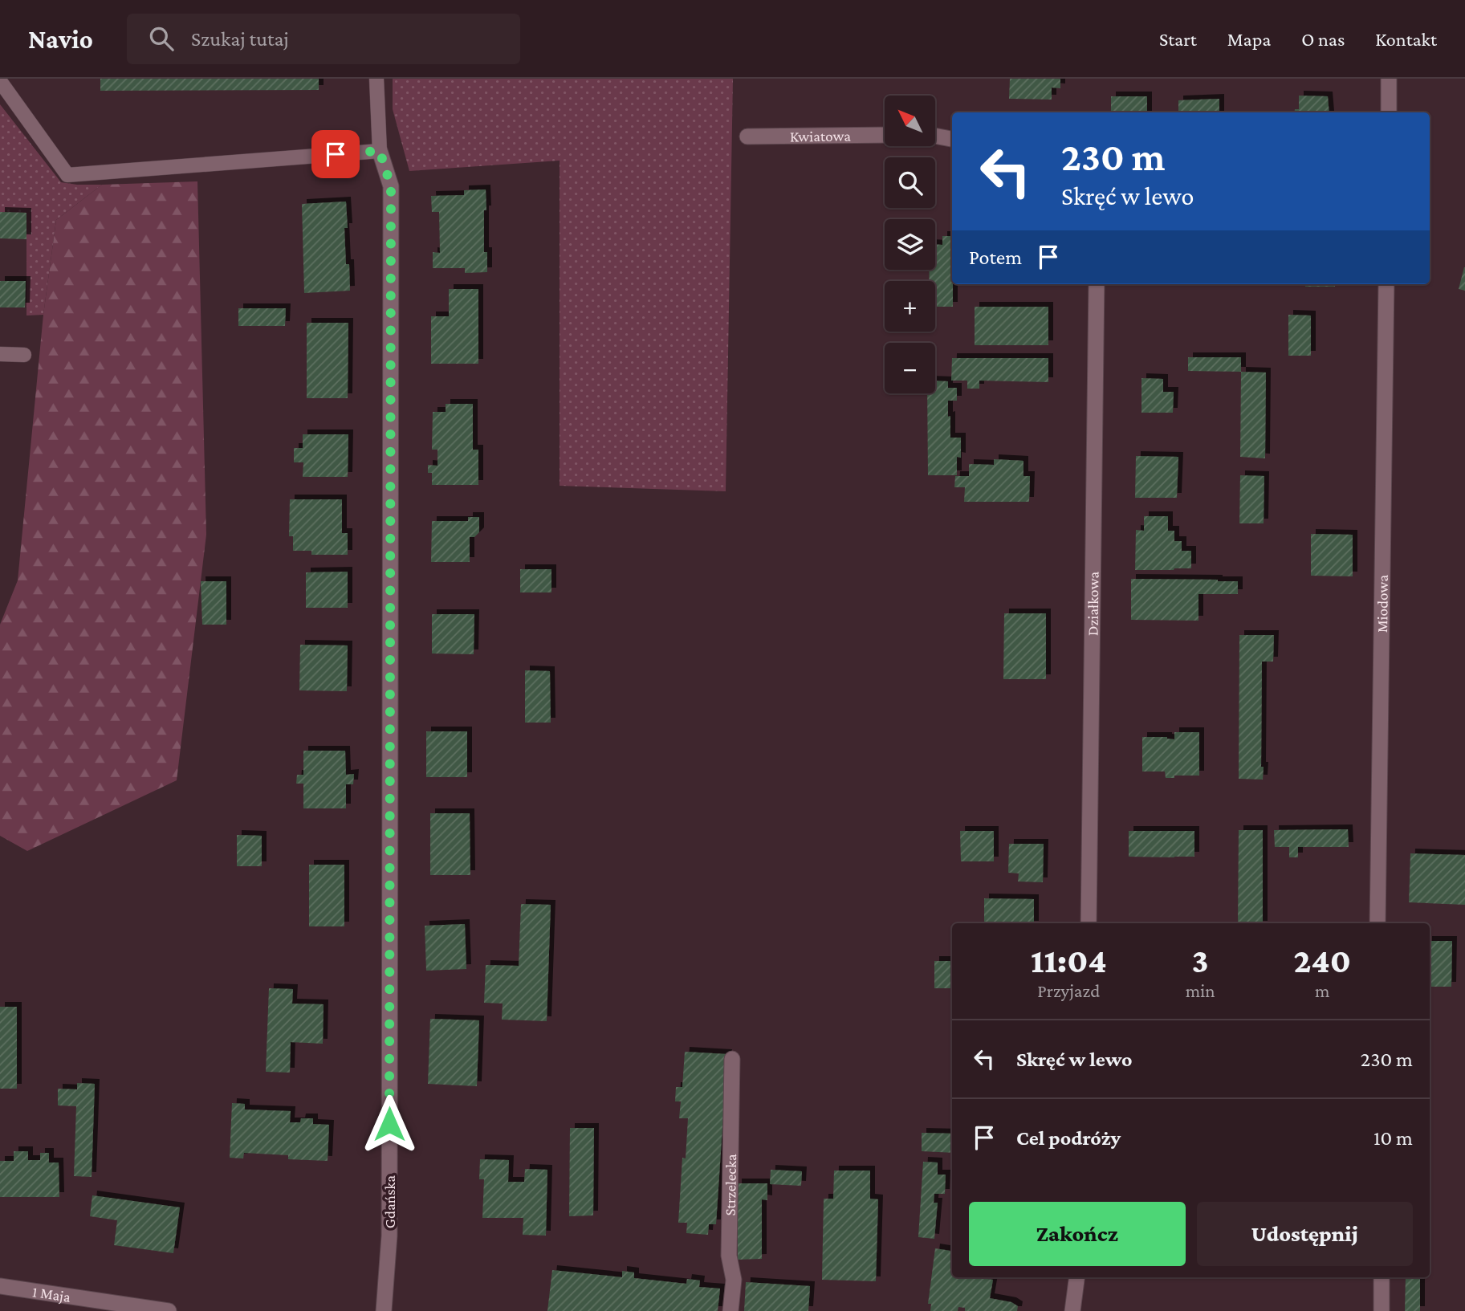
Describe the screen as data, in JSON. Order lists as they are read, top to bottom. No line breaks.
{"streets":{"street":["Kwiatowa","Działkowa","Miodowa","Strzelecka","Gdańska","1 Maja"]},"north":"top left","page":{"header":"Navio","search":"Szukaj tutaj","nav":["Start","Mapa","O nas","Kontakt"],"map_buttons":["+","−"],"turn":["230 m","Skręć w lewo"],"then":"Potem","eta":["11:04","Przyjazd","3","min","240","m"],"list":[{"name":"Skręć w lewo","value":"230 m"},{"name":"Cel podróży","value":"10 m"}],"buttons":["Zakończ","Udostępnij"]}}
